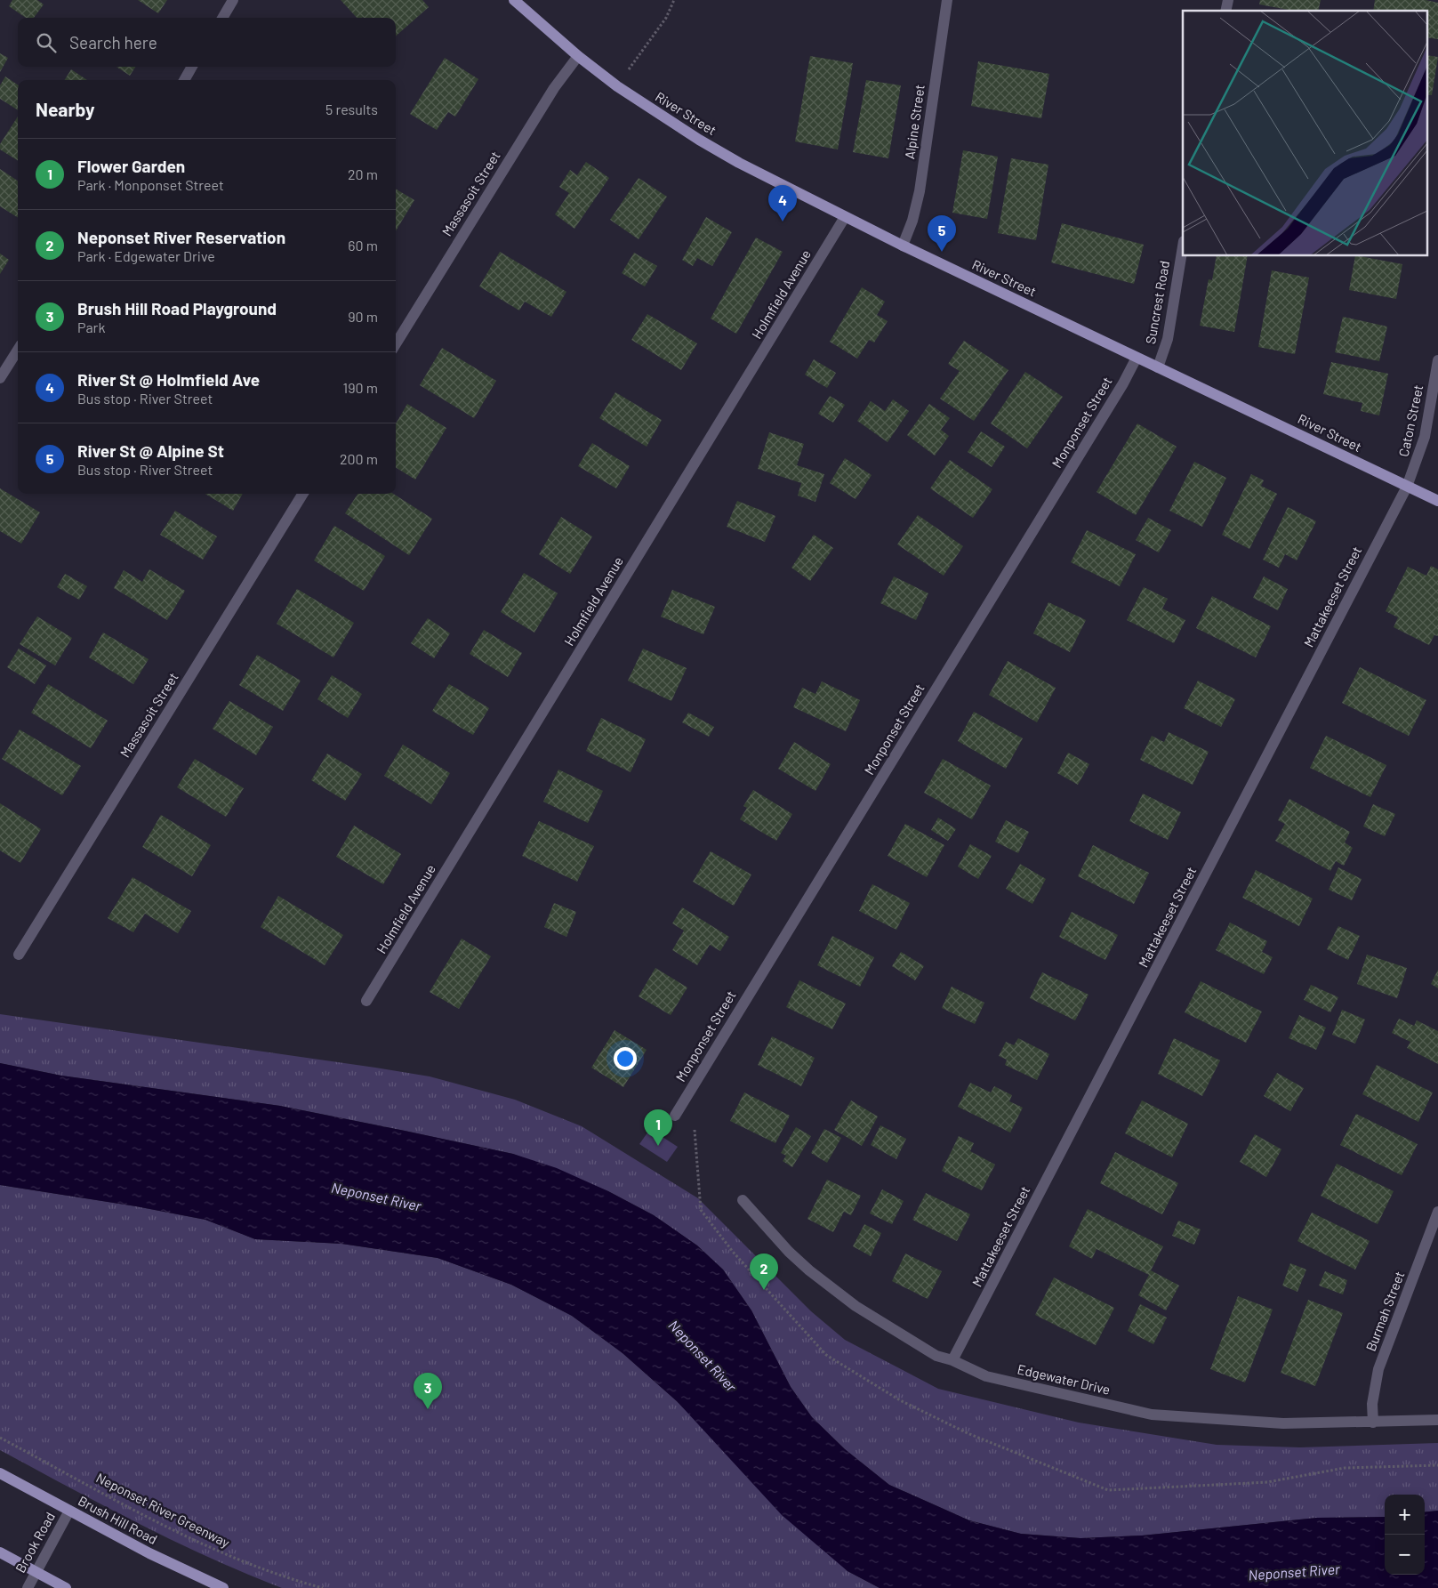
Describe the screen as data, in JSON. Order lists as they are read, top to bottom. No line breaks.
{"streets":{"main road":["River Street","Brush Hill Road"],"street":["Alpine Street","Massasoit Street","Holmfield Avenue","Suncrest Road","Caton Street","Monponset Street","Mattakeeset Street","Burmah Street","Edgewater Drive","Brook Road"],"path":["Neponset River Greenway"]},"crossings":[["River Street","Alpine Street"],["River Street","Massasoit Street"],["River Street","Holmfield Avenue"],["River Street","Suncrest Road"],["River Street","Caton Street"],["River Street","Monponset Street"],["River Street","Mattakeeset Street"],["Caton Street","Mattakeeset Street"],["Mattakeeset Street","Edgewater Drive"],["Burmah Street","Edgewater Drive"],["Brush Hill Road","Brook Road"]],"water":["Neponset River"],"page":{"search":"Search here","heading":["Nearby","5 results"],"list":[{"mark":"1","name":"Flower Garden","note":"Park · Monponset Street","value":"20 m"},{"mark":"2","name":"Neponset River Reservation","note":"Park · Edgewater Drive","value":"60 m"},{"mark":"3","name":"Brush Hill Road Playground","note":"Park","value":"90 m"},{"mark":"4","name":"River St @ Holmfield Ave","note":"Bus stop · River Street","value":"190 m"},{"mark":"5","name":"River St @ Alpine St","note":"Bus stop · River Street","value":"200 m"}],"pins":["4","5","1","2","3"],"map_buttons":["+","−"]}}
